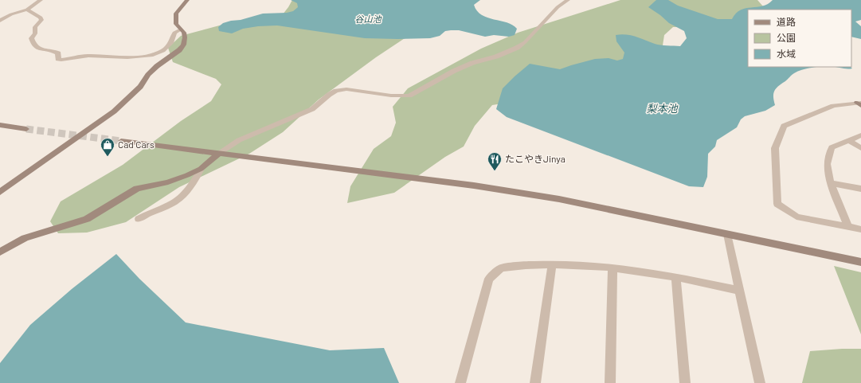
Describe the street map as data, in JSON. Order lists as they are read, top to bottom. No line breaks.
{"water":["谷山池","梨本池"],"places":{"shop":["Cad Cars"],"restaurant":["たこやきJinya"]},"legend":["道路","公園","水域"]}
